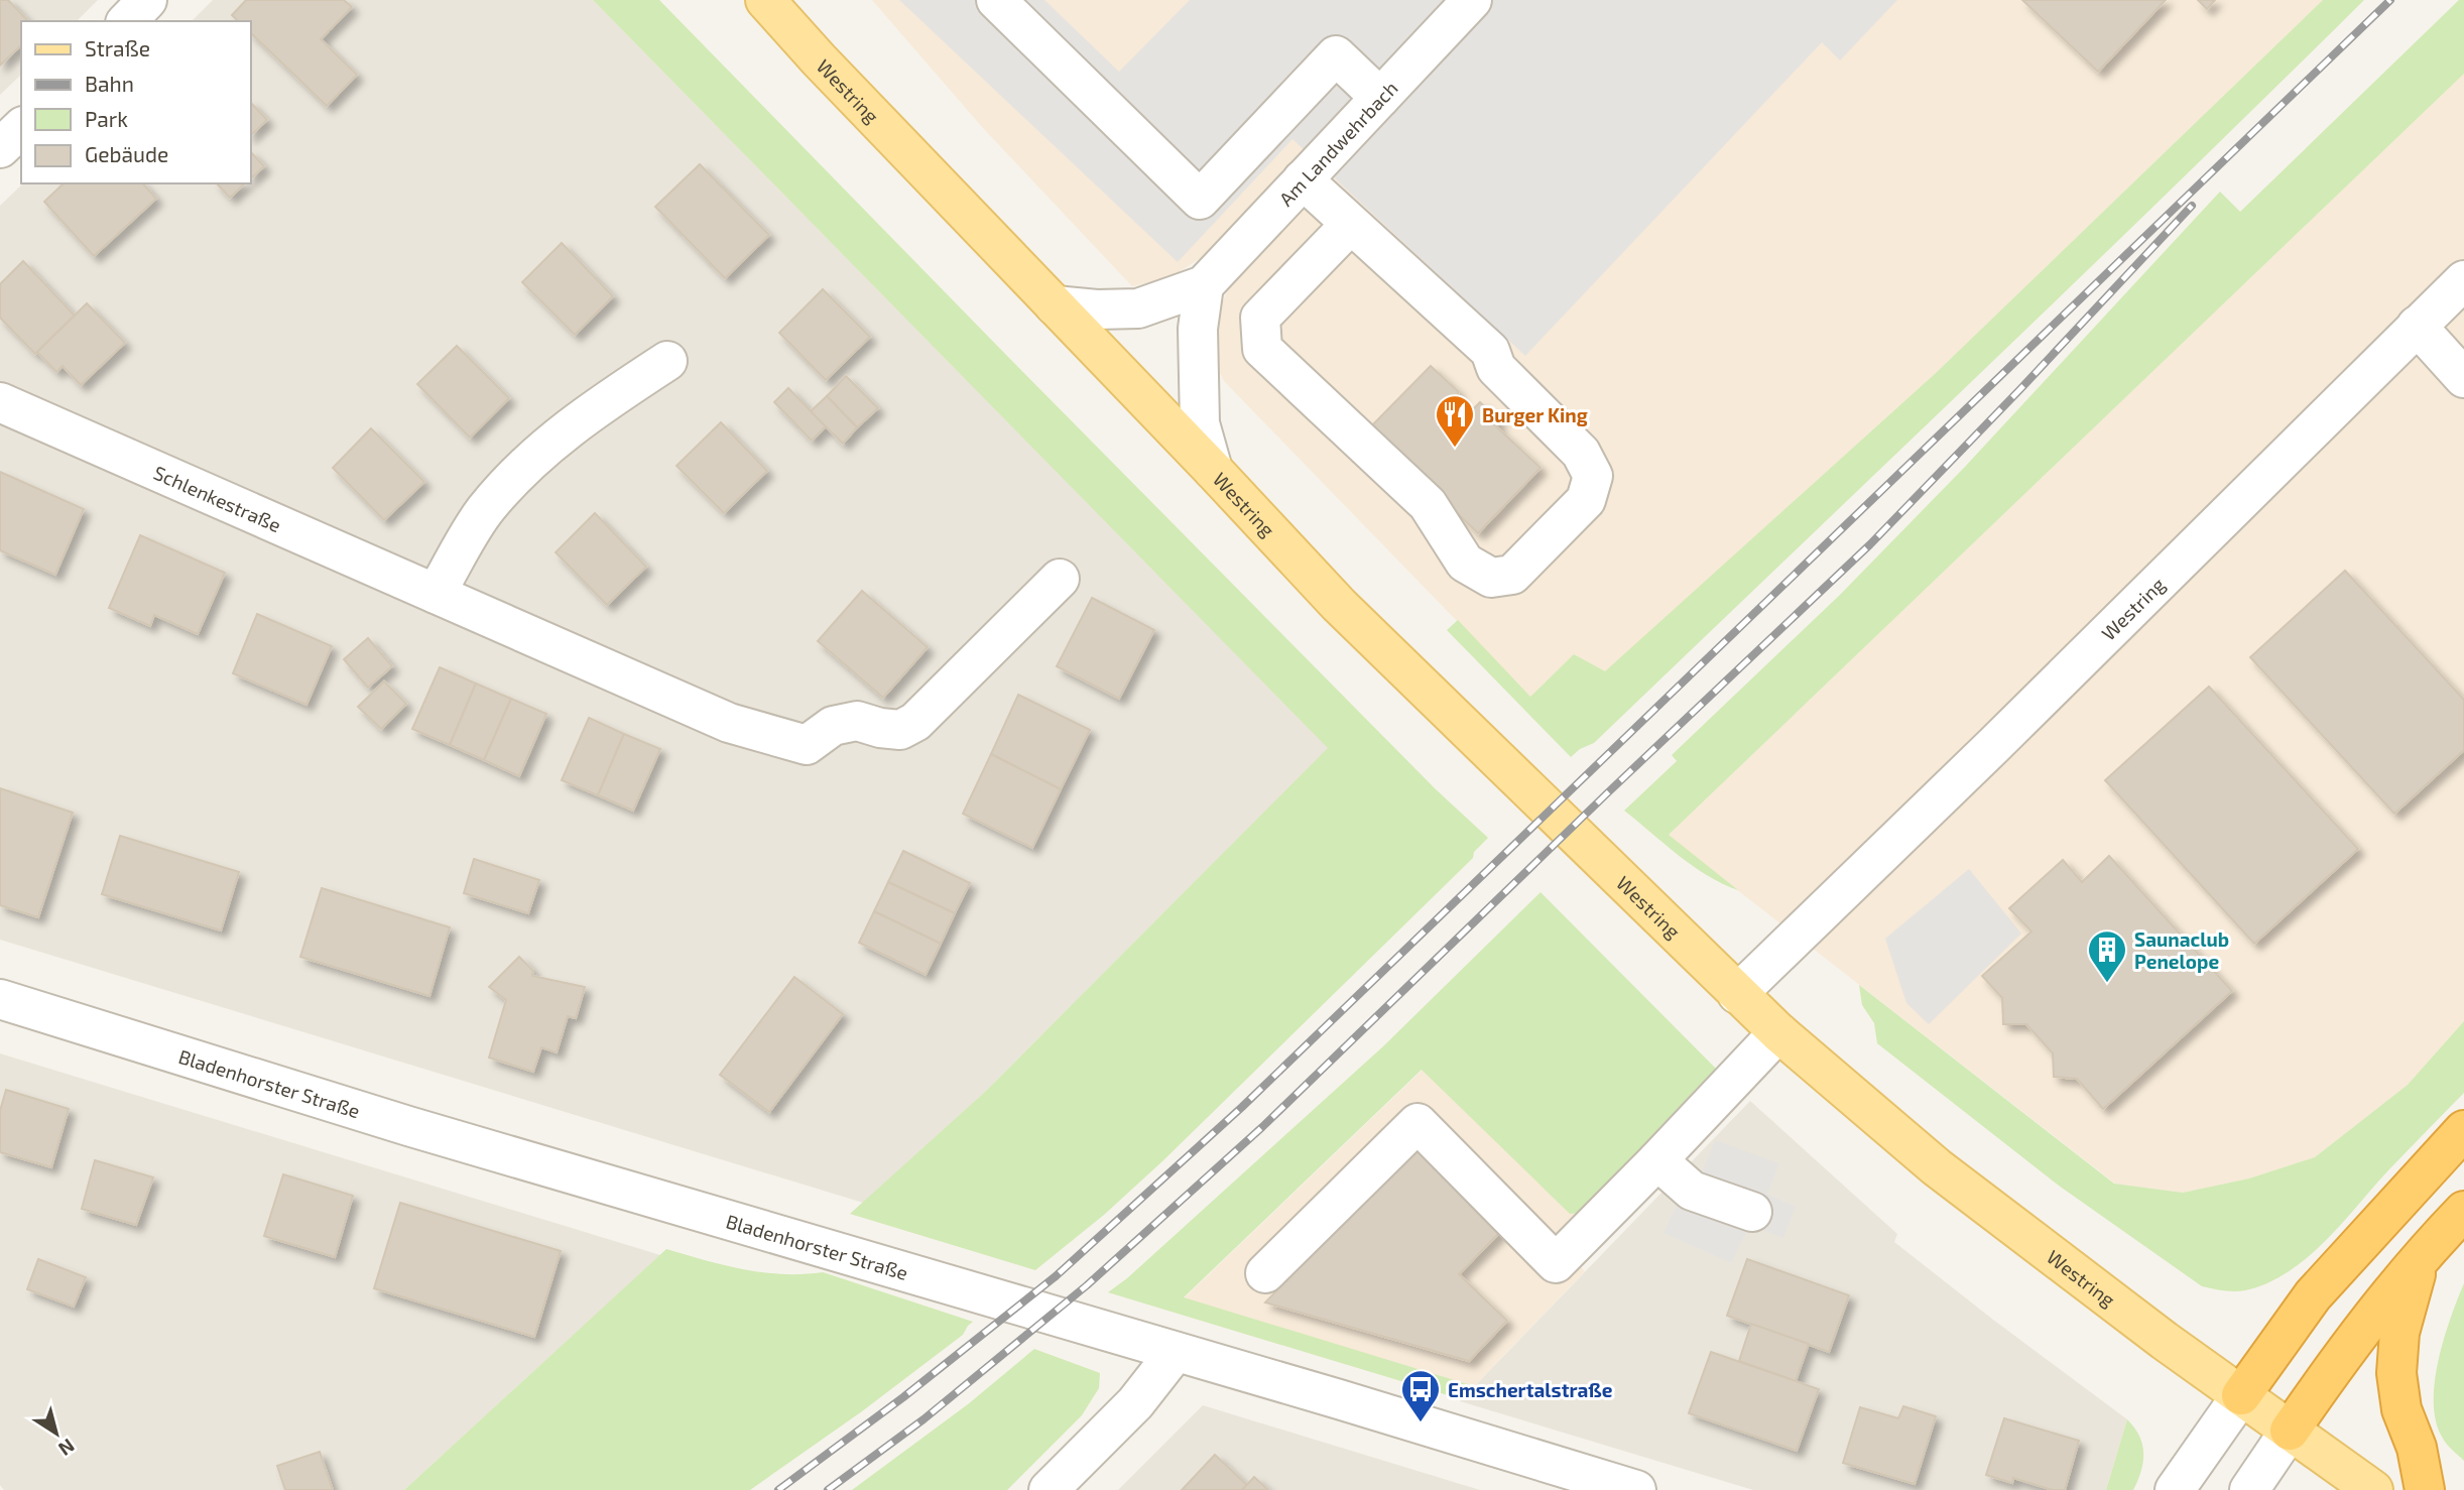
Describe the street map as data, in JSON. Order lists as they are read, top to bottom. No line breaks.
{"streets":{"main road":["Westring"],"street":["Am Landwehrbach","Schlenkestraße","Bladenhorster Straße"]},"crossings":[["Westring","Am Landwehrbach"]],"places":{"restaurant":["Burger King"],"building":["Saunaclub Penelope"],"bus stop":["Emschertalstraße"]},"legend":["Straße","Bahn","Park","Gebäude"],"north":"bottom right"}
